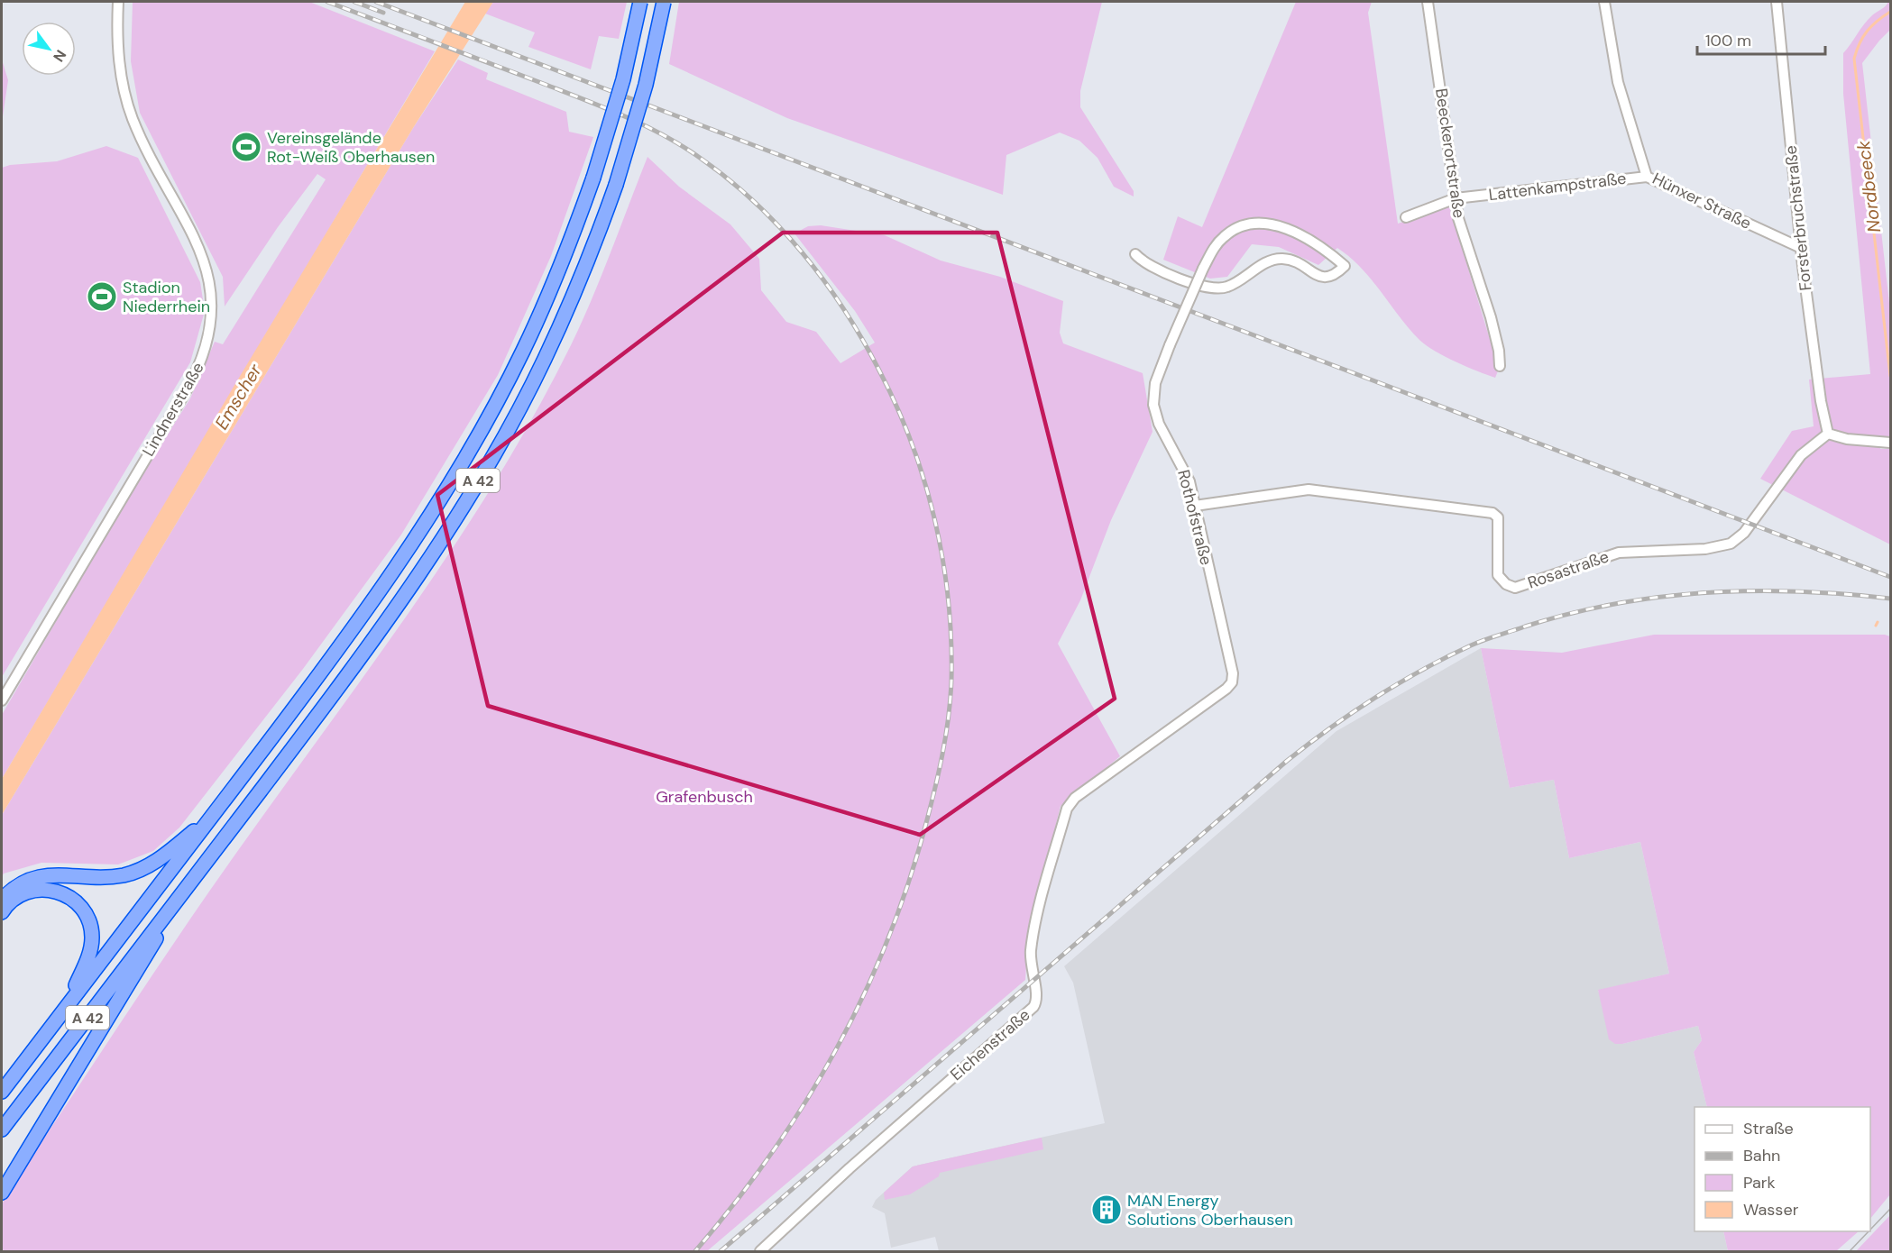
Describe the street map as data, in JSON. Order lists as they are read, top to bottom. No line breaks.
{"streets":{"highway":["A 42"],"street":["Beeckerortstraße","Lattenkampstraße","Hünxer Straße","Forsterbruchstraße","Lindnerstraße","Rothofstraße","Rosastraße","Eichenstraße"]},"crossings":[["Beeckerortstraße","Lattenkampstraße"],["Lattenkampstraße","Hünxer Straße"],["Hünxer Straße","Forsterbruchstraße"],["Forsterbruchstraße","Rosastraße"],["Rothofstraße","Rosastraße"],["Rothofstraße","Eichenstraße"]],"water":["Nordbeeck","Emscher"],"parks":["Grafenbusch"],"places":{"sports":["Vereinsgelände Rot-Weiß Oberhausen","Stadion Niederrhein"],"building":["MAN Energy Solutions Oberhausen"]},"legend":["Straße","Bahn","Park","Wasser"],"scale_bar":"100 m","north":"bottom right"}
